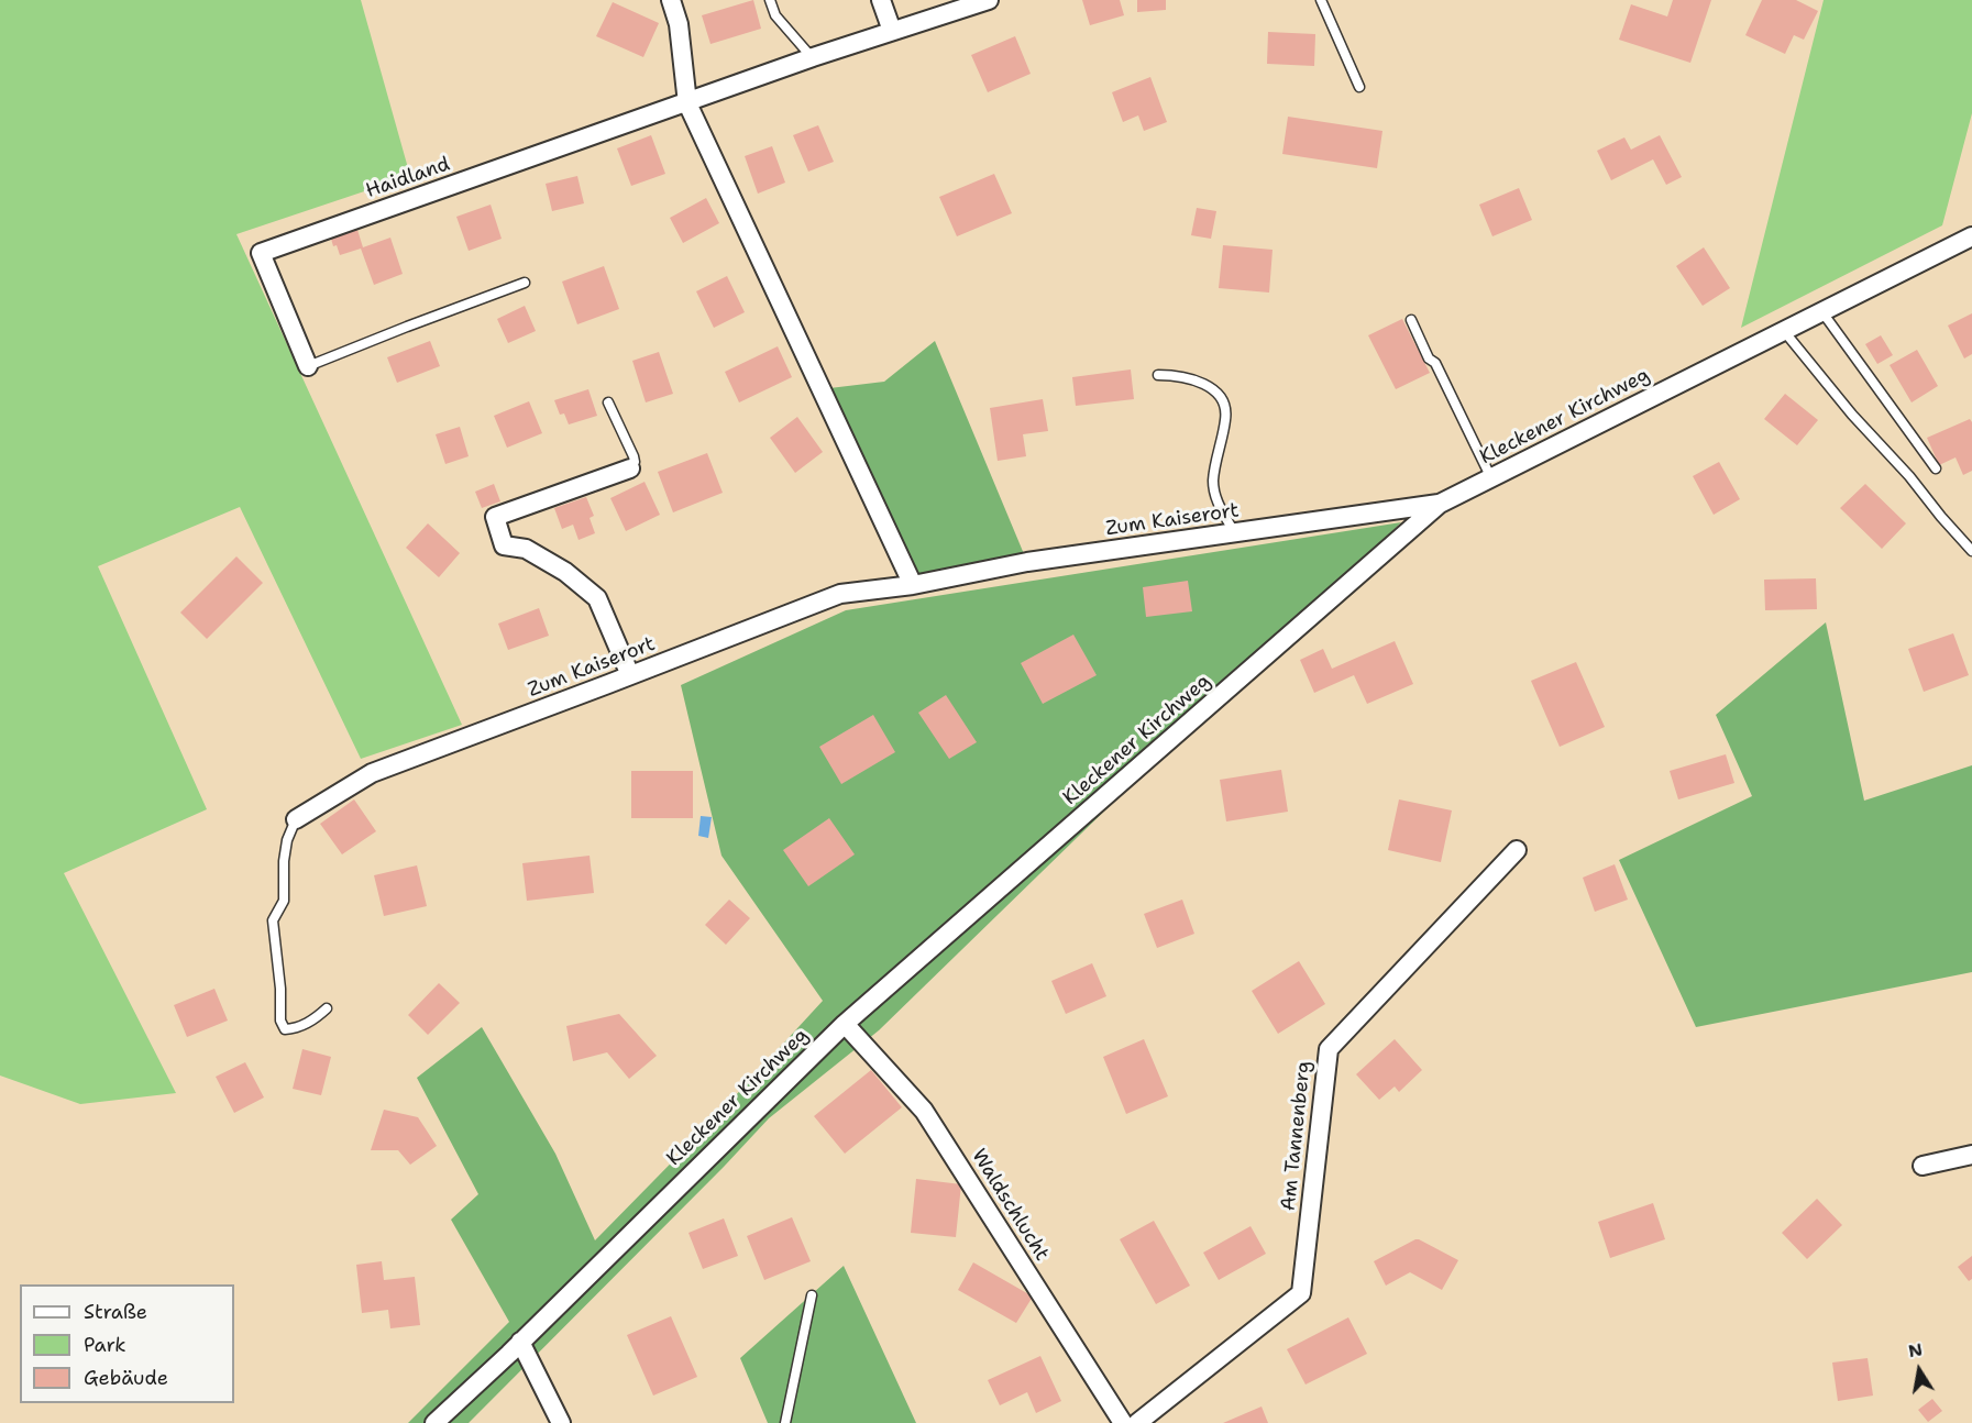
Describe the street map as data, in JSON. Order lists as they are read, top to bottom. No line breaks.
{"streets":{"street":["Haidland","Kleckener Kirchweg","Zum Kaiserort","Am Tannenberg","Waldschlucht"]},"crossings":[["Kleckener Kirchweg","Zum Kaiserort"],["Kleckener Kirchweg","Waldschlucht"]],"legend":["Straße","Park","Gebäude"],"north":"top"}
